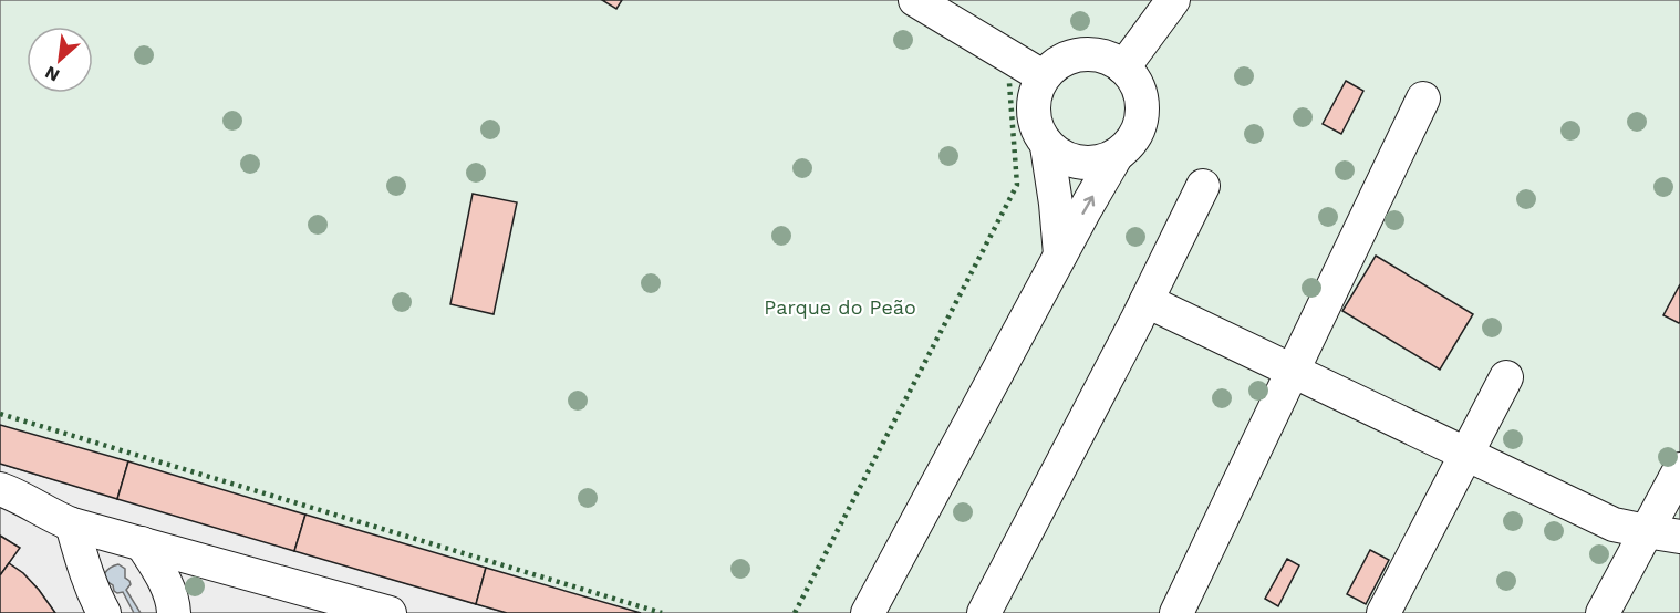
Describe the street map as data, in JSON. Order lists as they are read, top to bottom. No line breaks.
{"parks":["Parque do Peão"],"north":"bottom left"}
